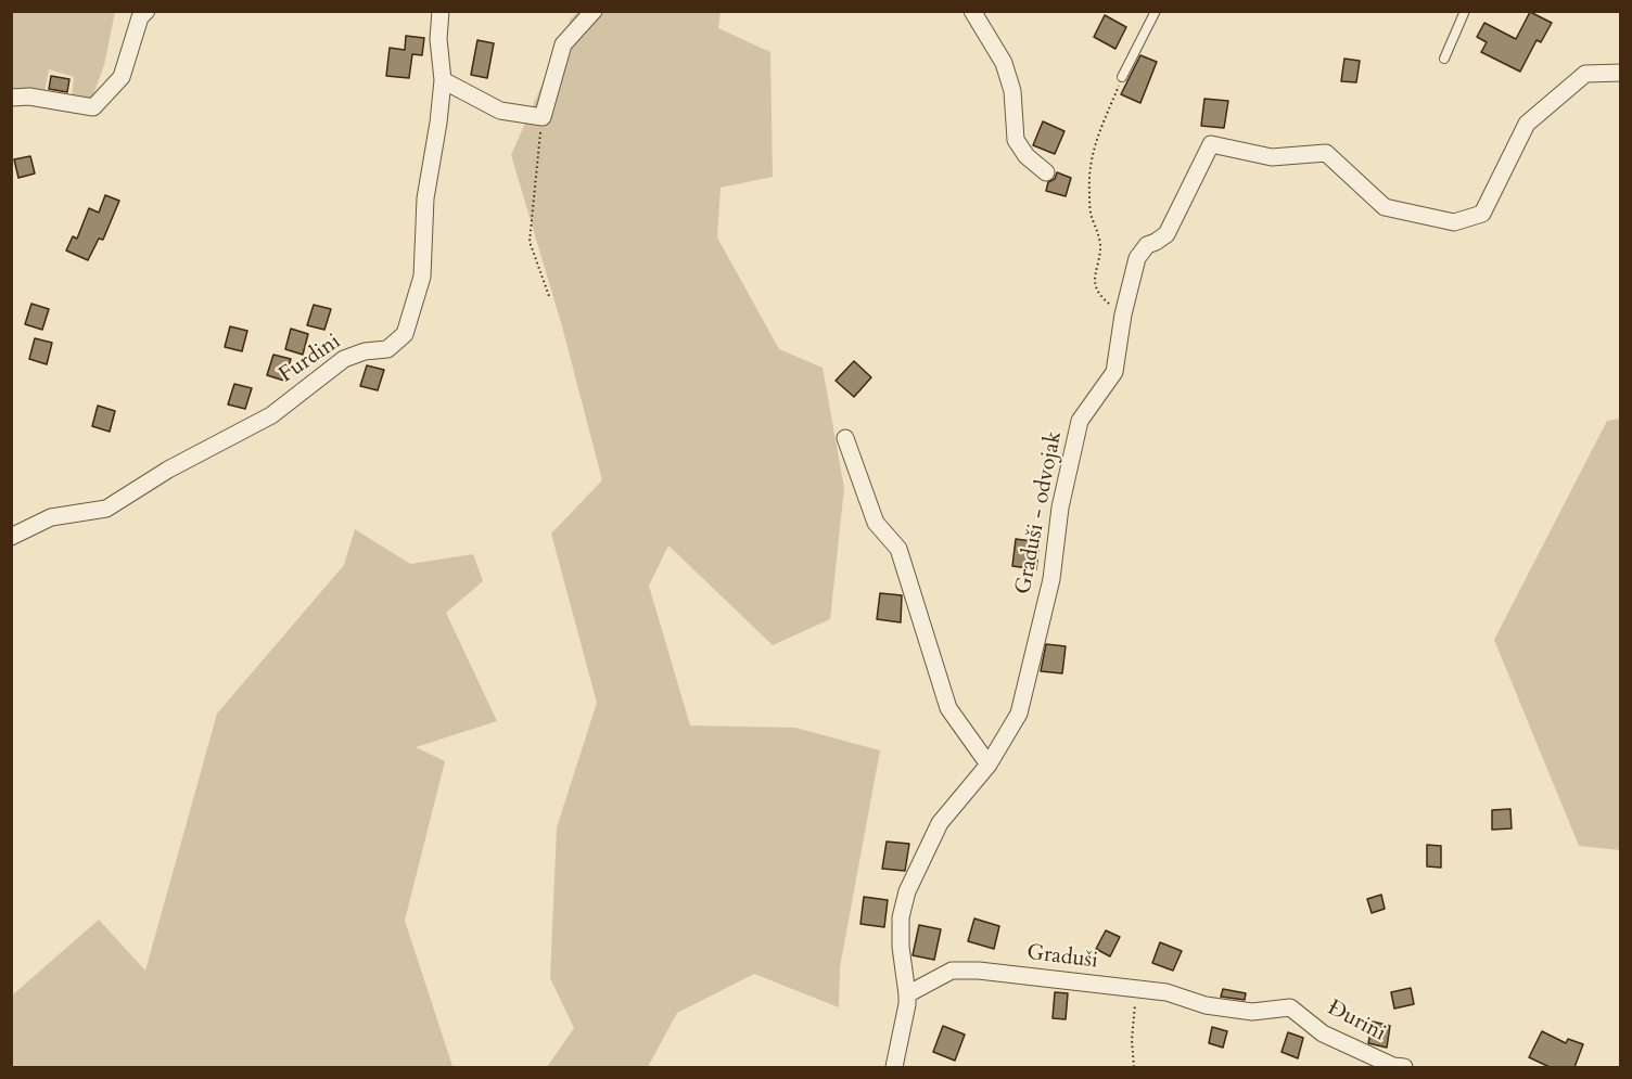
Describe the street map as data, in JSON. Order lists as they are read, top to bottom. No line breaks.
{"streets":{"street":["Furdini","Graduši - odvojak","Graduši","Đurini"]},"crossings":[["Graduši - odvojak","Graduši"],["Graduši","Đurini"]]}
